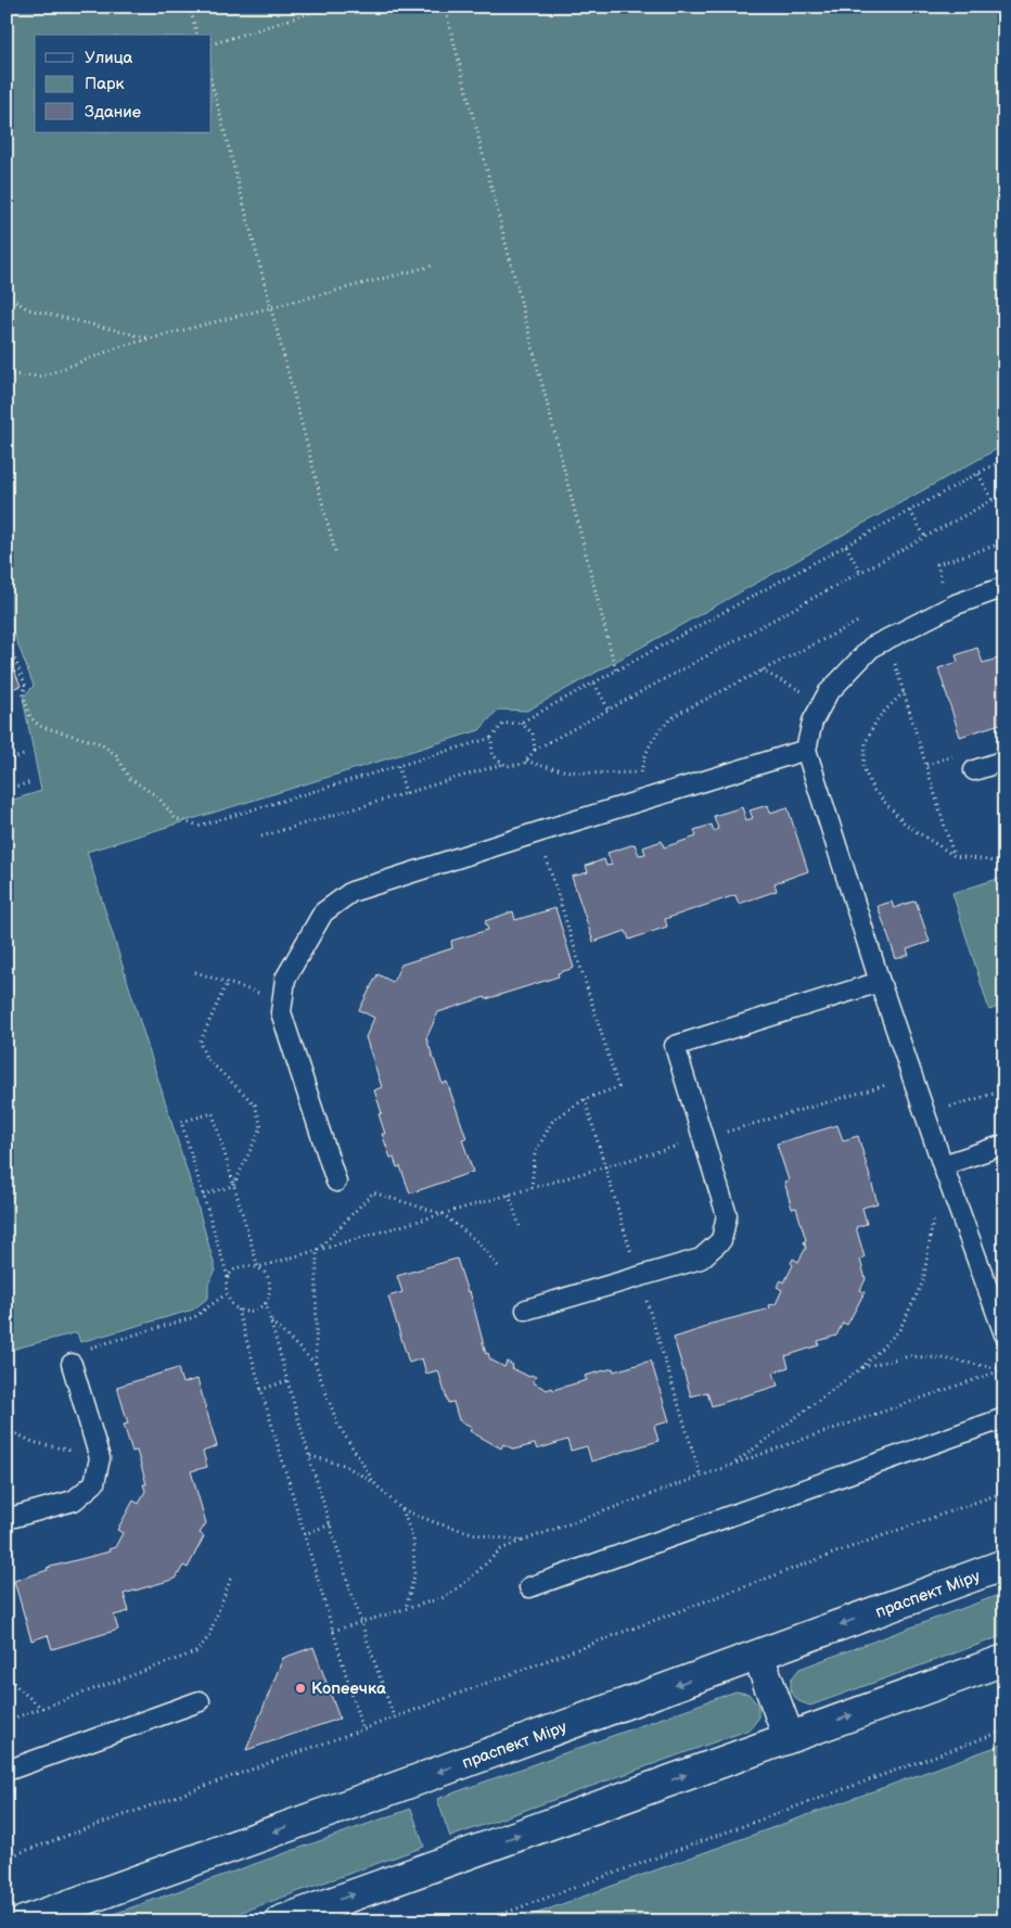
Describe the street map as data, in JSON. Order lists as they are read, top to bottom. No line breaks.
{"streets":{"street":["праспект Міру"]},"places":["Копеечка"],"legend":["Улица","Парк","Здание"]}
